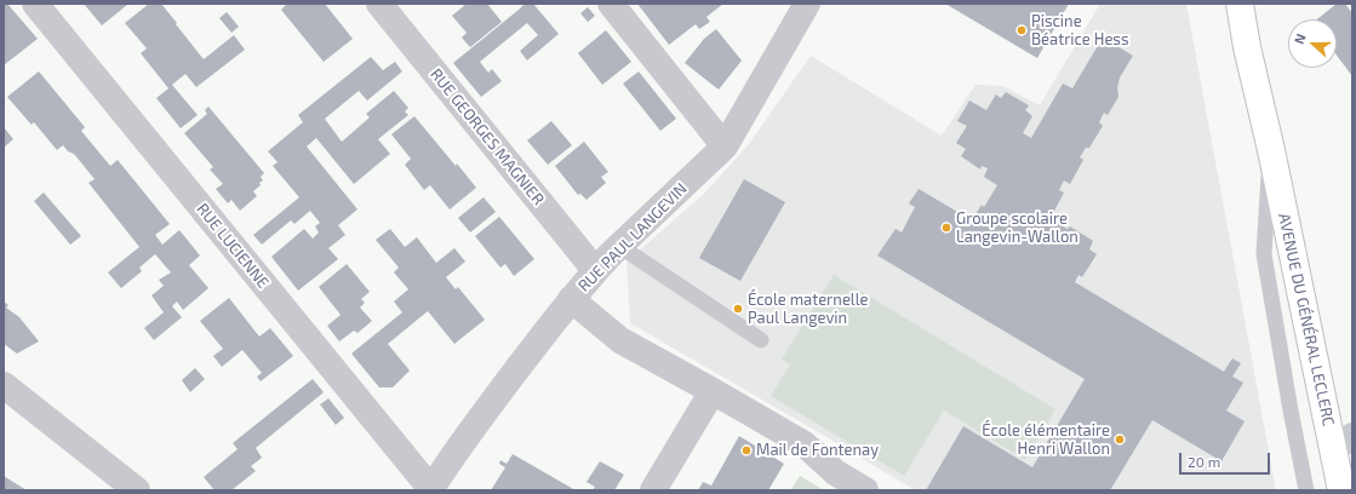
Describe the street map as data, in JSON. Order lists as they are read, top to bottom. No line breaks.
{"streets":{"main road":["AVENUE DU GÉNÉRAL LECLERC"],"street":["RUE GEORGES MAGNIER","RUE PAUL LANGEVIN","RUE LUCIENNE"]},"crossings":[["RUE GEORGES MAGNIER","RUE PAUL LANGEVIN"],["RUE PAUL LANGEVIN","RUE LUCIENNE"]],"places":["Piscine Béatrice Hess","Groupe scolaire Langevin-Wallon","École maternelle Paul Langevin","École élémentaire Henri Wallon","Mail de Fontenay"],"scale_bar":"20 m","north":"left"}
